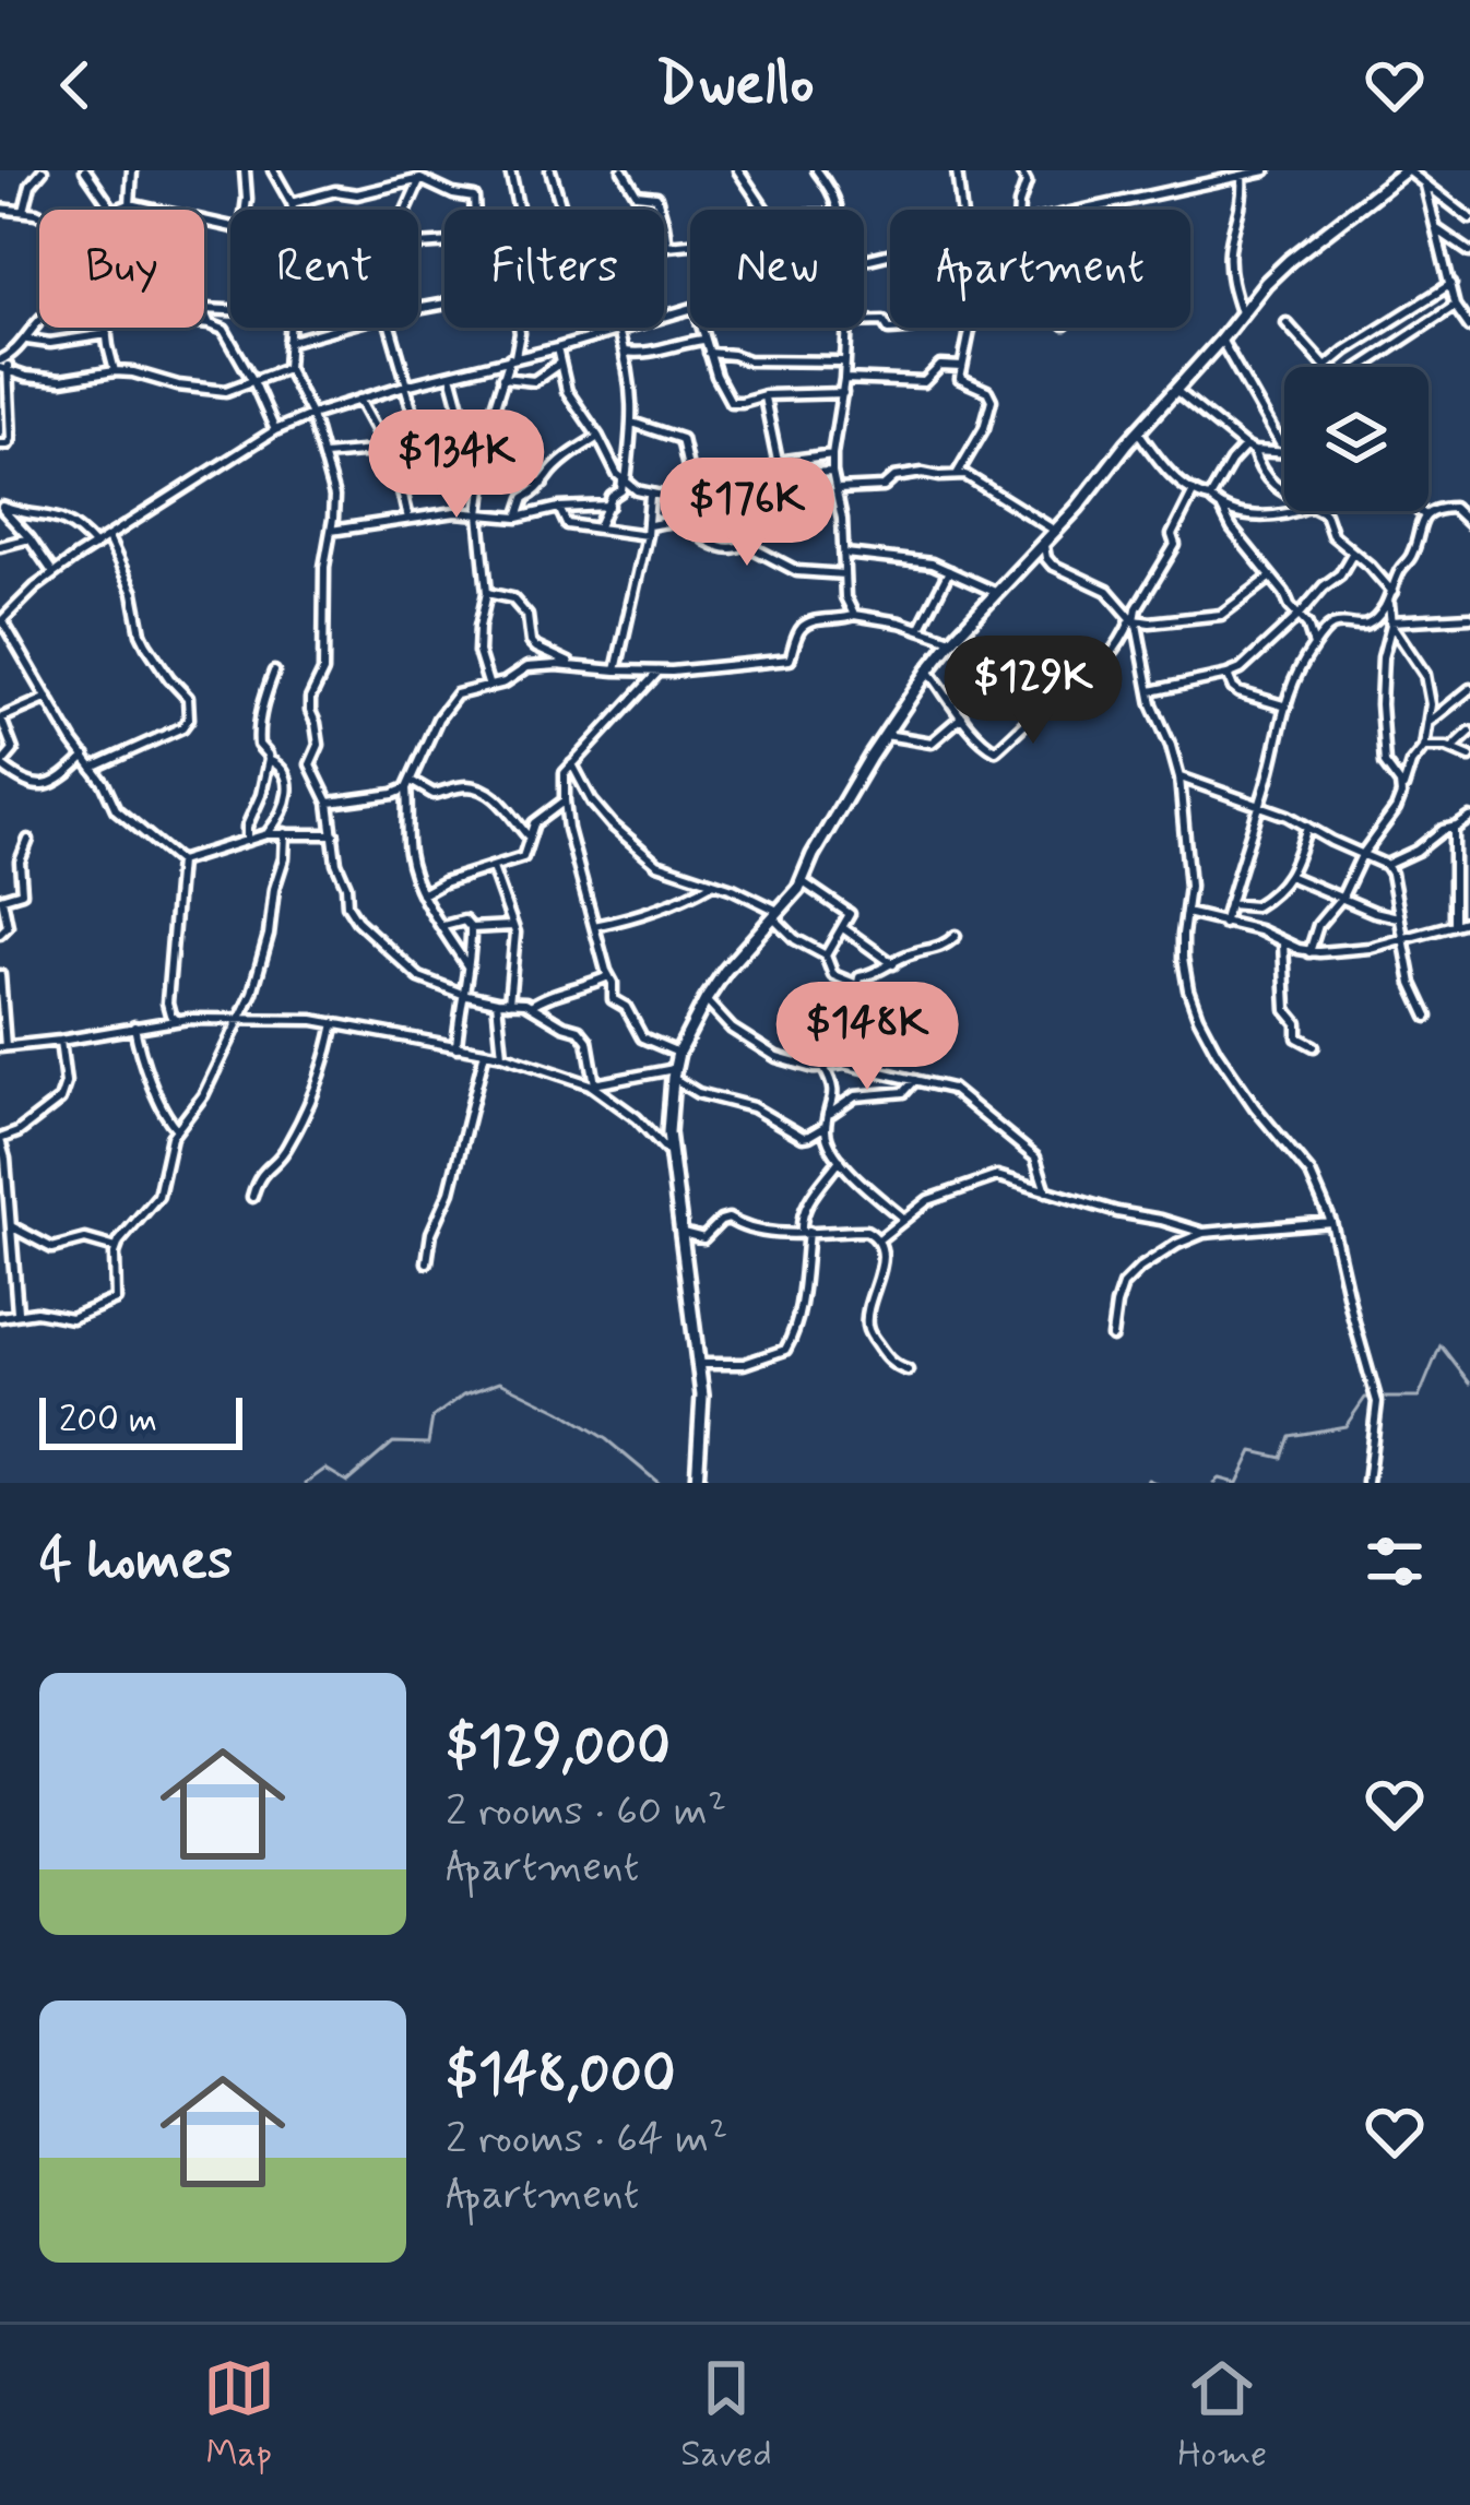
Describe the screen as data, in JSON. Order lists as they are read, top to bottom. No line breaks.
{"scale_bar":"200 m","page":{"header":"Dwello","chip":["Buy","Rent","Filters","New","Apartment"],"price":["$134K","$176K","$129K","$148K"],"scale":"200 m","heading":"4 homes","list":[{"name":"$129,000","note":"2 rooms · 60 m² · Apartment"},{"name":"$148,000","note":"2 rooms · 64 m² · Apartment"}],"tabs":["Map","Saved","Home"]}}
